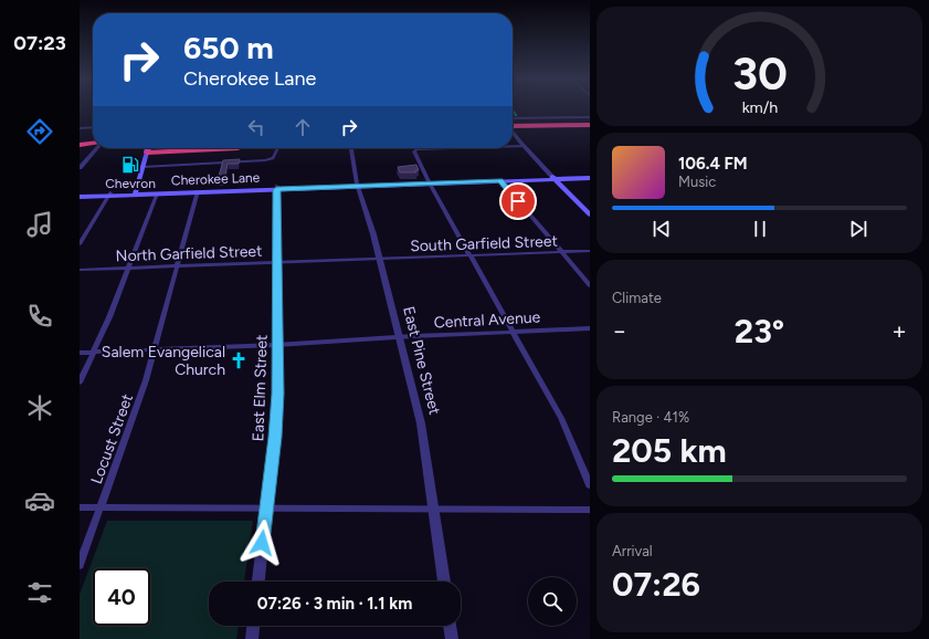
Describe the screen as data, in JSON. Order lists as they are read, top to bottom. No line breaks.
{"streets":{"main road":["Cherokee Lane"],"street":["South Garfield Street","North Garfield Street","Central Avenue","East Pine Street","East Elm Street","Locust Street"]},"crossings":[["Cherokee Lane","East Pine Street"],["Cherokee Lane","East Elm Street"],["Cherokee Lane","Locust Street"],["South Garfield Street","North Garfield Street"],["South Garfield Street","East Pine Street"],["North Garfield Street","East Pine Street"],["North Garfield Street","East Elm Street"],["North Garfield Street","Locust Street"],["Central Avenue","East Pine Street"],["Central Avenue","East Elm Street"],["Central Avenue","Locust Street"]],"places":{"fuel station":["Chevron"],"church":["Salem Evangelical Church"]},"page":{"tabs":"07:23","turn":["650 m","Cherokee Lane"],"song":["106.4 FM","Music"],"tile":["Climate",["Range · 41%","205 km"],["Arrival","07:26"]],"heat":["−","23°","+"],"limit":"40","trip":"07:26 · 3 min · 1.1 km","gauge":["30","km/h"]}}
